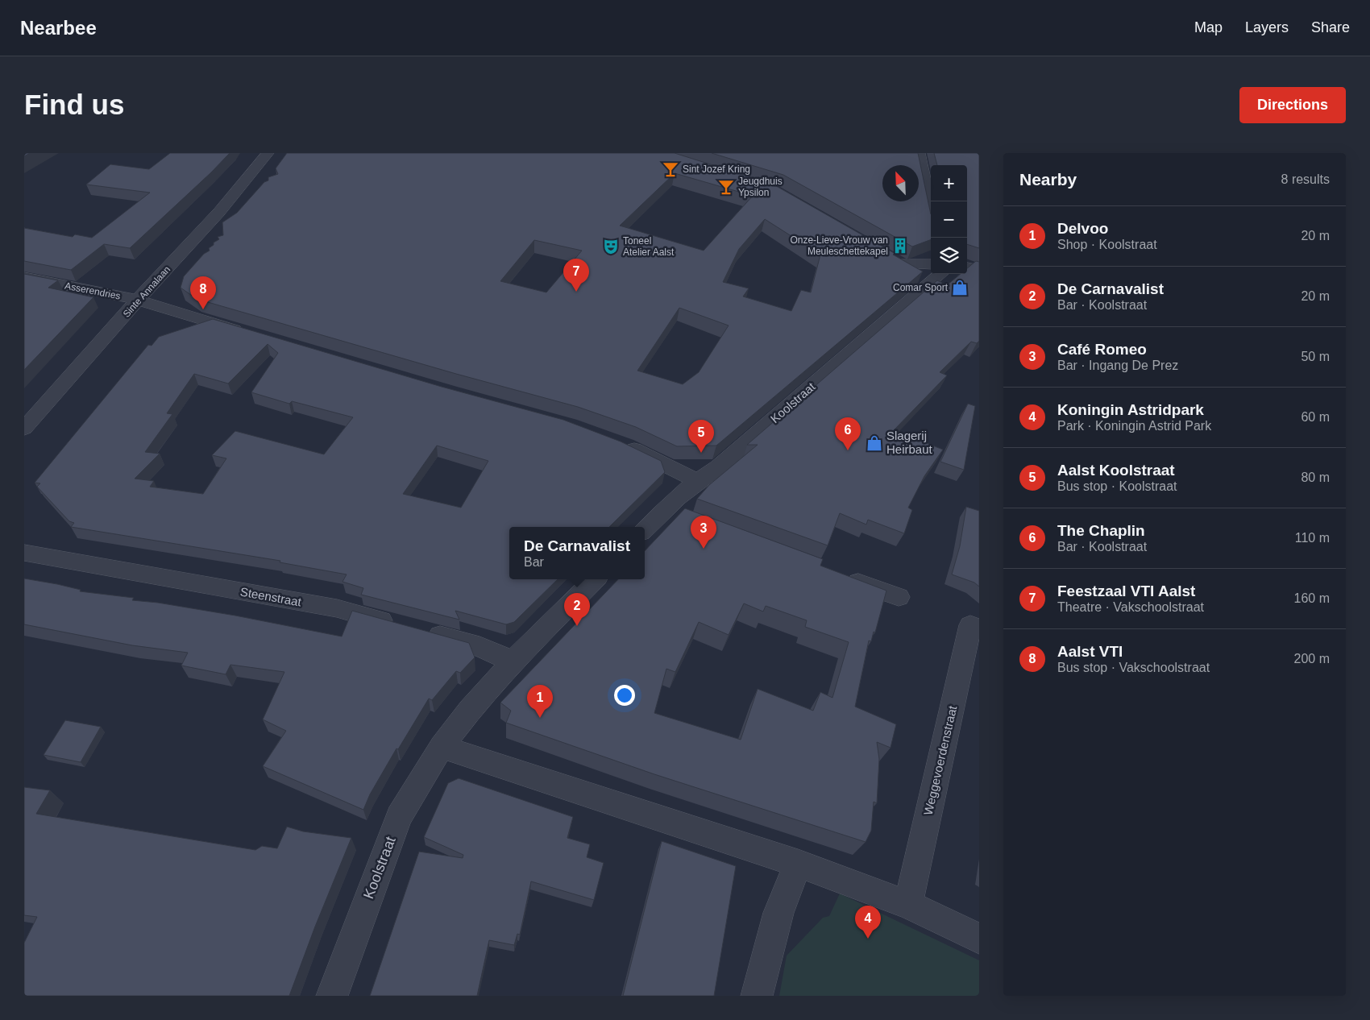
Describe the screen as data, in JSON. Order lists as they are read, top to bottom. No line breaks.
{"streets":{"street":["Asserendries","Sinte Annalaan","Koolstraat","Steenstraat","Weggevoerdenstraat"]},"crossings":[["Asserendries","Sinte Annalaan"],["Koolstraat","Steenstraat"]],"places":{"bar":["Sint Jozef Kring","Jeugdhuis Ypsilon"],"building":["Onze-Lieve-Vrouw van Meuleschettekapel"],"theatre":["Toneel Atelier Aalst"],"shop":["Comar Sport","Slagerij Heirbaut"]},"north":"top left","page":{"header":"Nearbee","nav":["Map","Layers","Share"],"buttons":"Directions","title":"Find us","heading":["Nearby","8 results"],"map_buttons":["+","−"],"list":[{"mark":"1","name":"Delvoo","note":"Shop · Koolstraat","value":"20 m"},{"mark":"2","name":"De Carnavalist","note":"Bar · Koolstraat","value":"20 m"},{"mark":"3","name":"Café Romeo","note":"Bar · Ingang De Prez","value":"50 m"},{"mark":"4","name":"Koningin Astridpark","note":"Park · Koningin Astrid Park","value":"60 m"},{"mark":"5","name":"Aalst Koolstraat","note":"Bus stop · Koolstraat","value":"80 m"},{"mark":"6","name":"The Chaplin","note":"Bar · Koolstraat","value":"110 m"},{"mark":"7","name":"Feestzaal VTI Aalst","note":"Theatre · Vakschoolstraat","value":"160 m"},{"mark":"8","name":"Aalst VTI","note":"Bus stop · Vakschoolstraat","value":"200 m"}],"pins":["7","8","6","5","3","2","1","4"],"popup":["De Carnavalist","Bar"]}}
